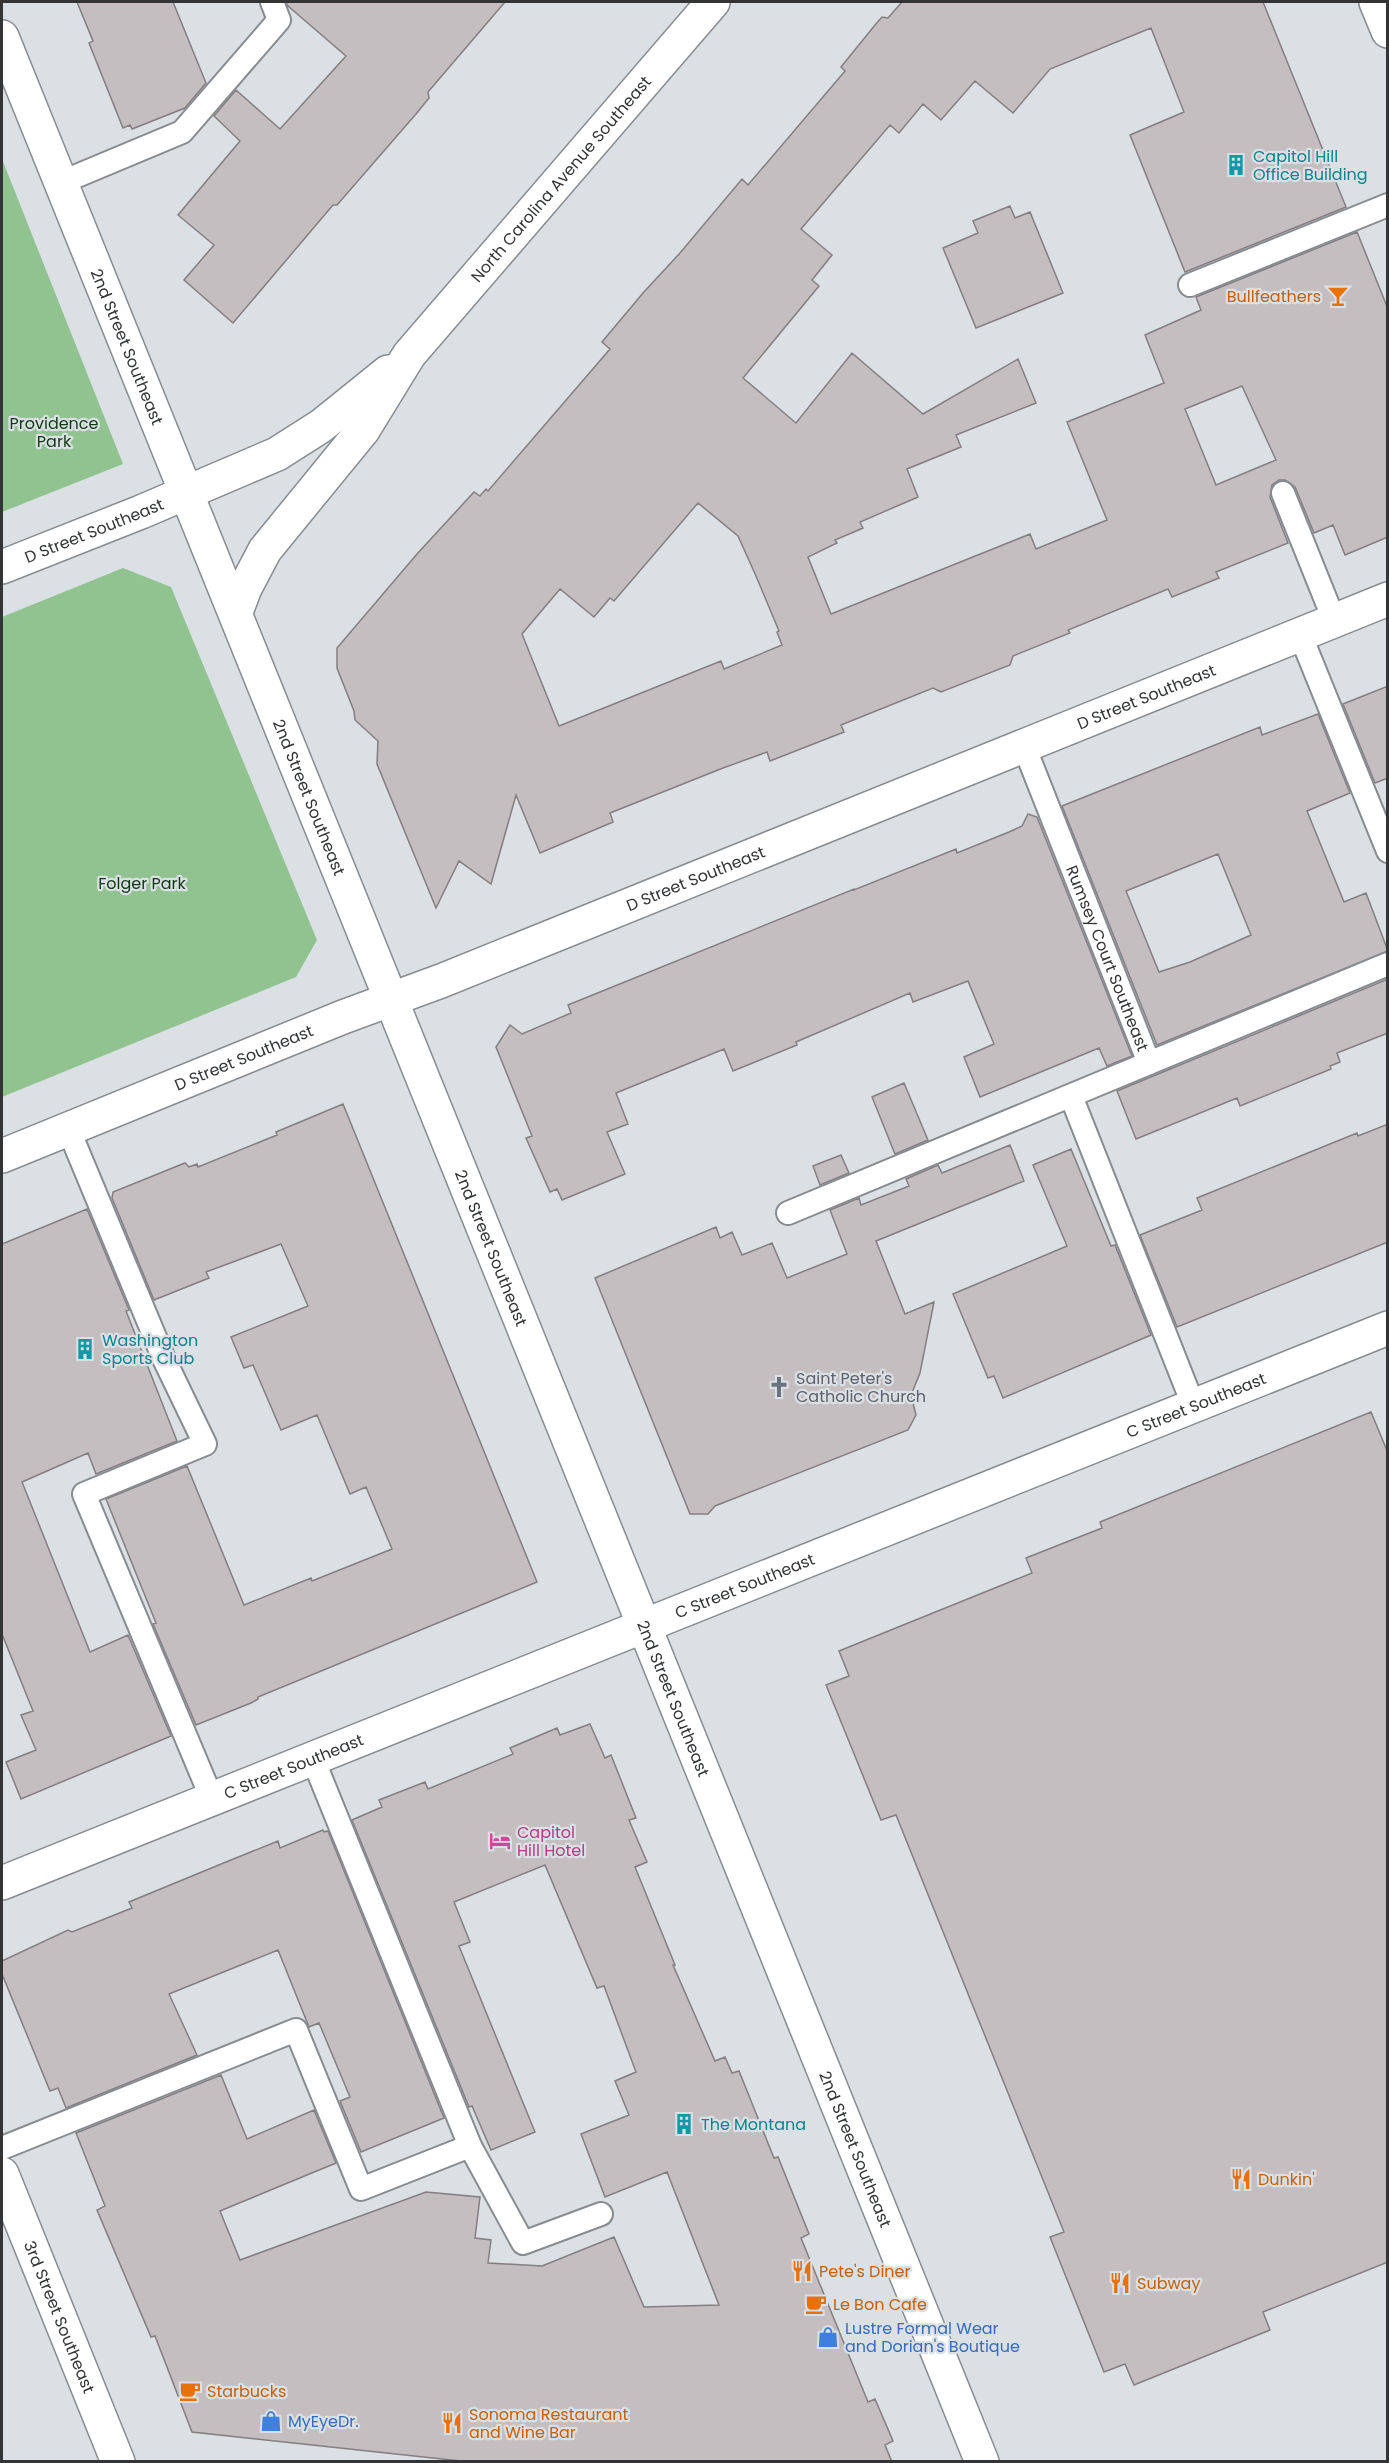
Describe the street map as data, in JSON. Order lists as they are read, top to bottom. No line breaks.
{"streets":{"street":["North Carolina Avenue Southeast","2nd Street Southeast","D Street Southeast","C Street Southeast","3rd Street Southeast"],"lane":["Rumsey Court Southeast"]},"crossings":[["North Carolina Avenue Southeast","2nd Street Southeast"],["North Carolina Avenue Southeast","D Street Southeast"],["2nd Street Southeast","D Street Southeast"],["2nd Street Southeast","C Street Southeast"],["D Street Southeast","Rumsey Court Southeast"]],"parks":["Providence Park","Folger Park"],"places":{"building":["Capitol Hill Office Building","Washington Sports Club","The Montana"],"bar":["Bullfeathers"],"church":["Saint Peter's Catholic Church"],"hotel":["Capitol Hill Hotel"],"restaurant":["Dunkin'","Pete's Diner","Subway","Sonoma Restaurant and Wine Bar"],"cafe":["Le Bon Cafe","Starbucks"],"shop":["Lustre Formal Wear and Dorian's Boutique","MyEyeDr."]}}
